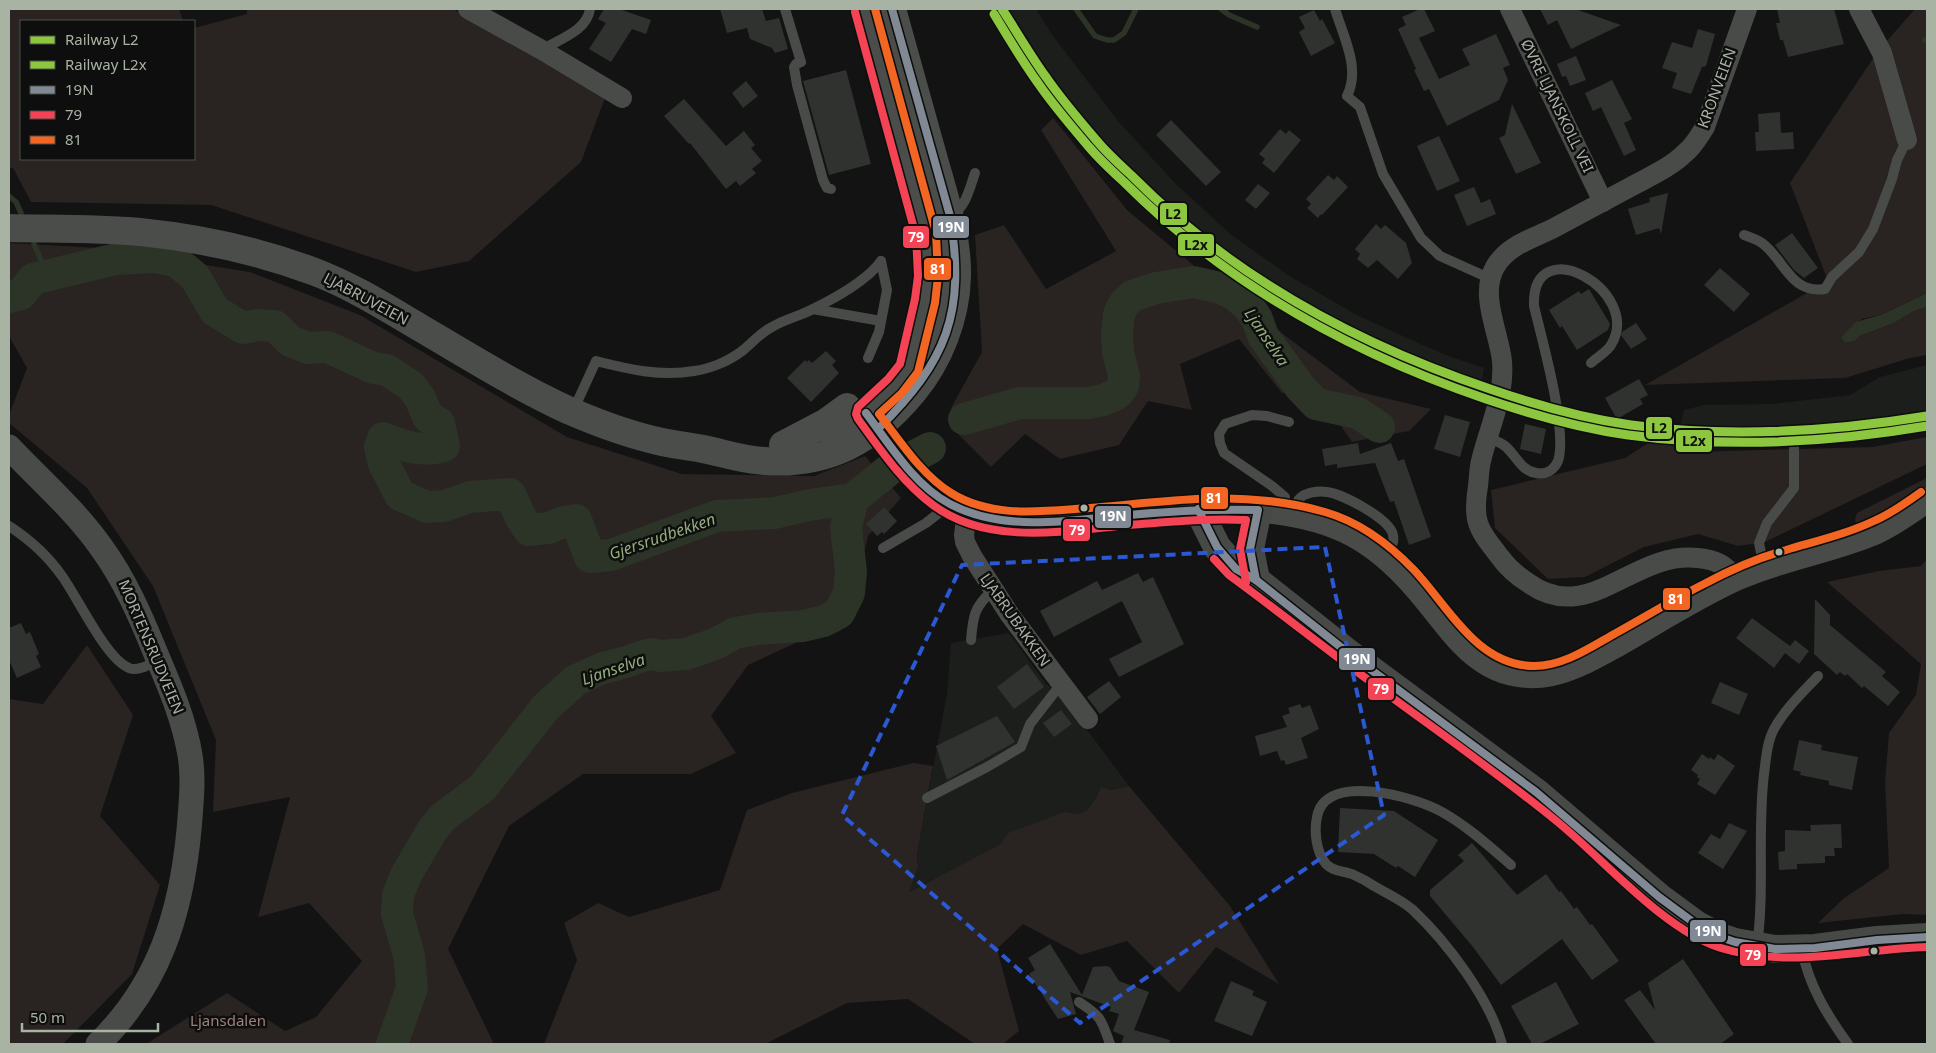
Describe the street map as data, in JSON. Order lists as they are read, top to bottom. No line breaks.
{"streets":{"main road":["LJABRUVEIEN"],"street":["KRONVEIEN","ØVRE LJANSKOLL VEI","LJABRUBAKKEN","MORTENSRUDVEIEN"]},"crossings":[["KRONVEIEN","ØVRE LJANSKOLL VEI"]],"water":["Ljanselva","Gjersrudbekken"],"parks":["Ljansdalen"],"lines":["rail line L2","transit line 19N","transit line 81","transit line 79","rail line L2x"],"legend":["Railway L2","Railway L2x","19N","79","81"],"scale_bar":"50 m"}
